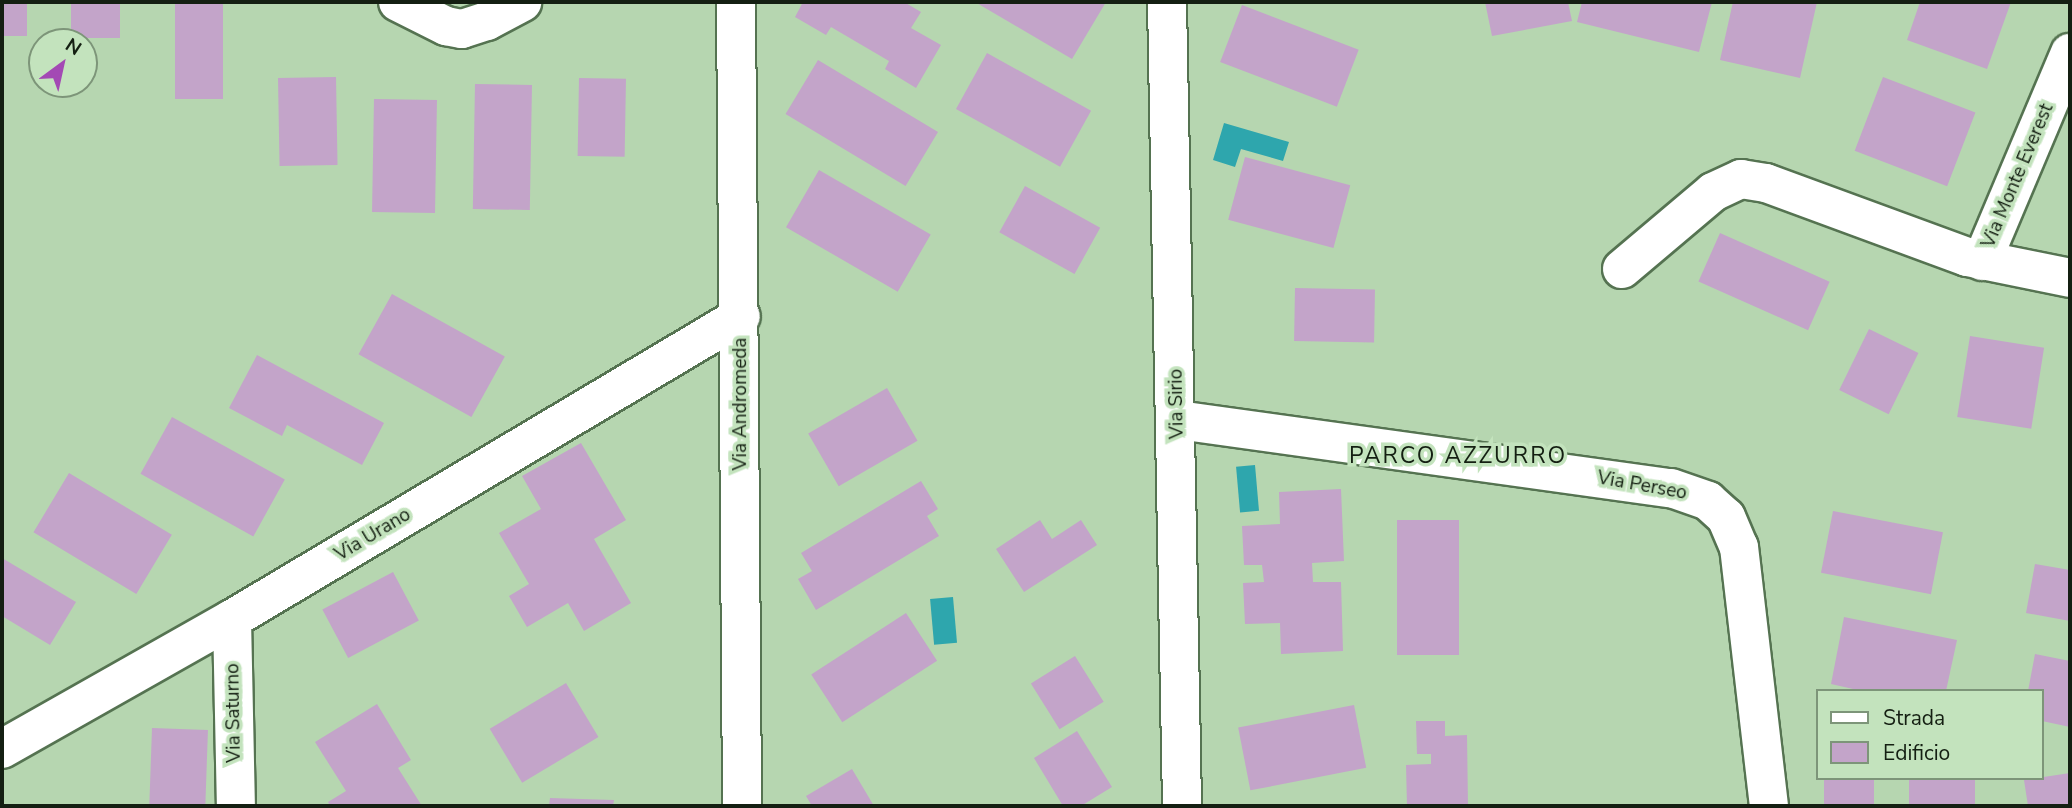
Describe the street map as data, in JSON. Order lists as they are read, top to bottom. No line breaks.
{"streets":{"street":["Via Monte Everest","Via Andromeda","Via Sirio","Via Perseo","Via Urano","Via Saturno"]},"crossings":[["Via Andromeda","Via Urano"],["Via Sirio","Via Perseo"],["Via Urano","Via Saturno"]],"districts":["PARCO AZZURRO"],"legend":["Strada","Edificio"],"north":"top right"}
